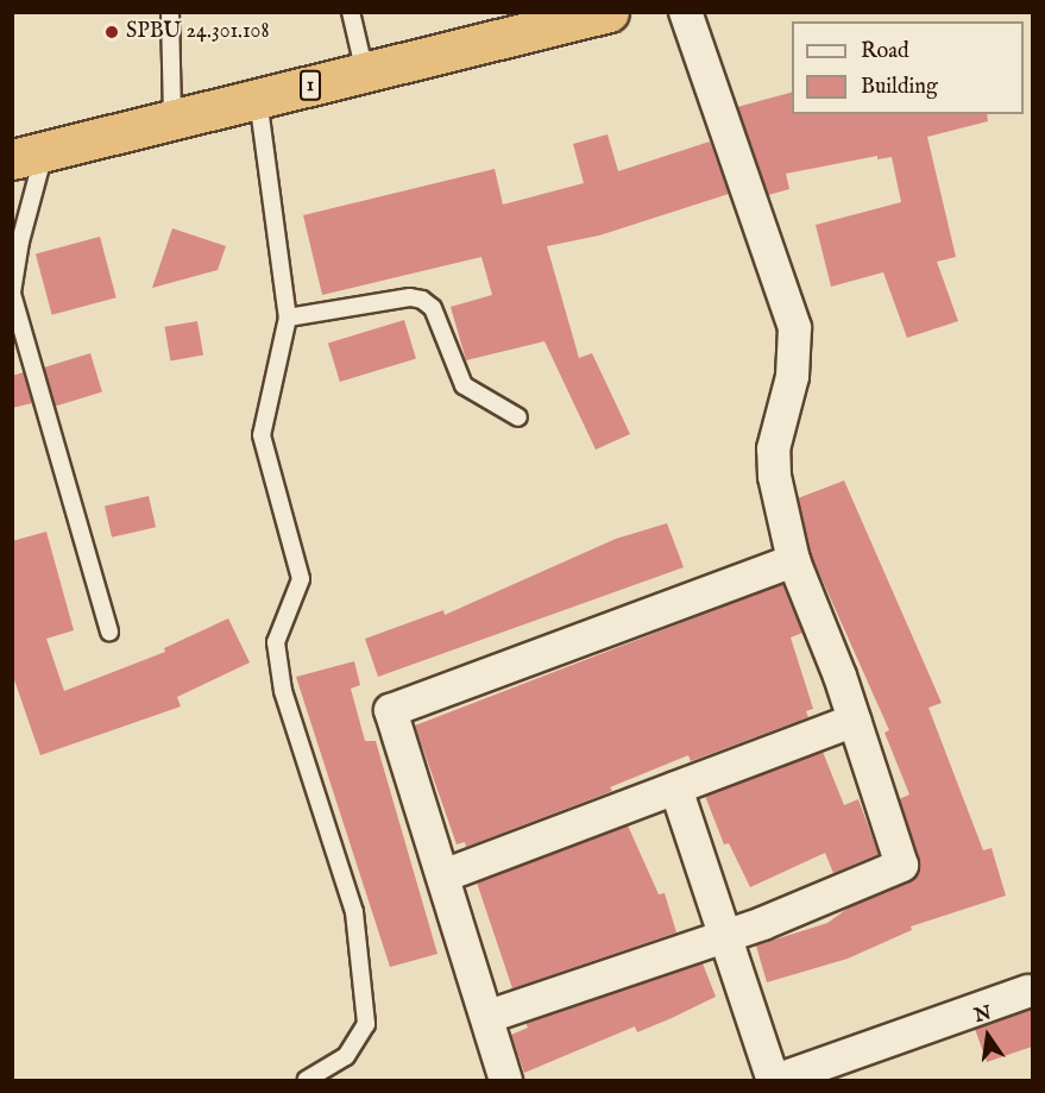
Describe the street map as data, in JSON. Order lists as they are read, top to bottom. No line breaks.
{"streets":{"highway":["1"]},"places":["SPBU 24.301.108"],"legend":["Road","Building"],"north":"top"}
